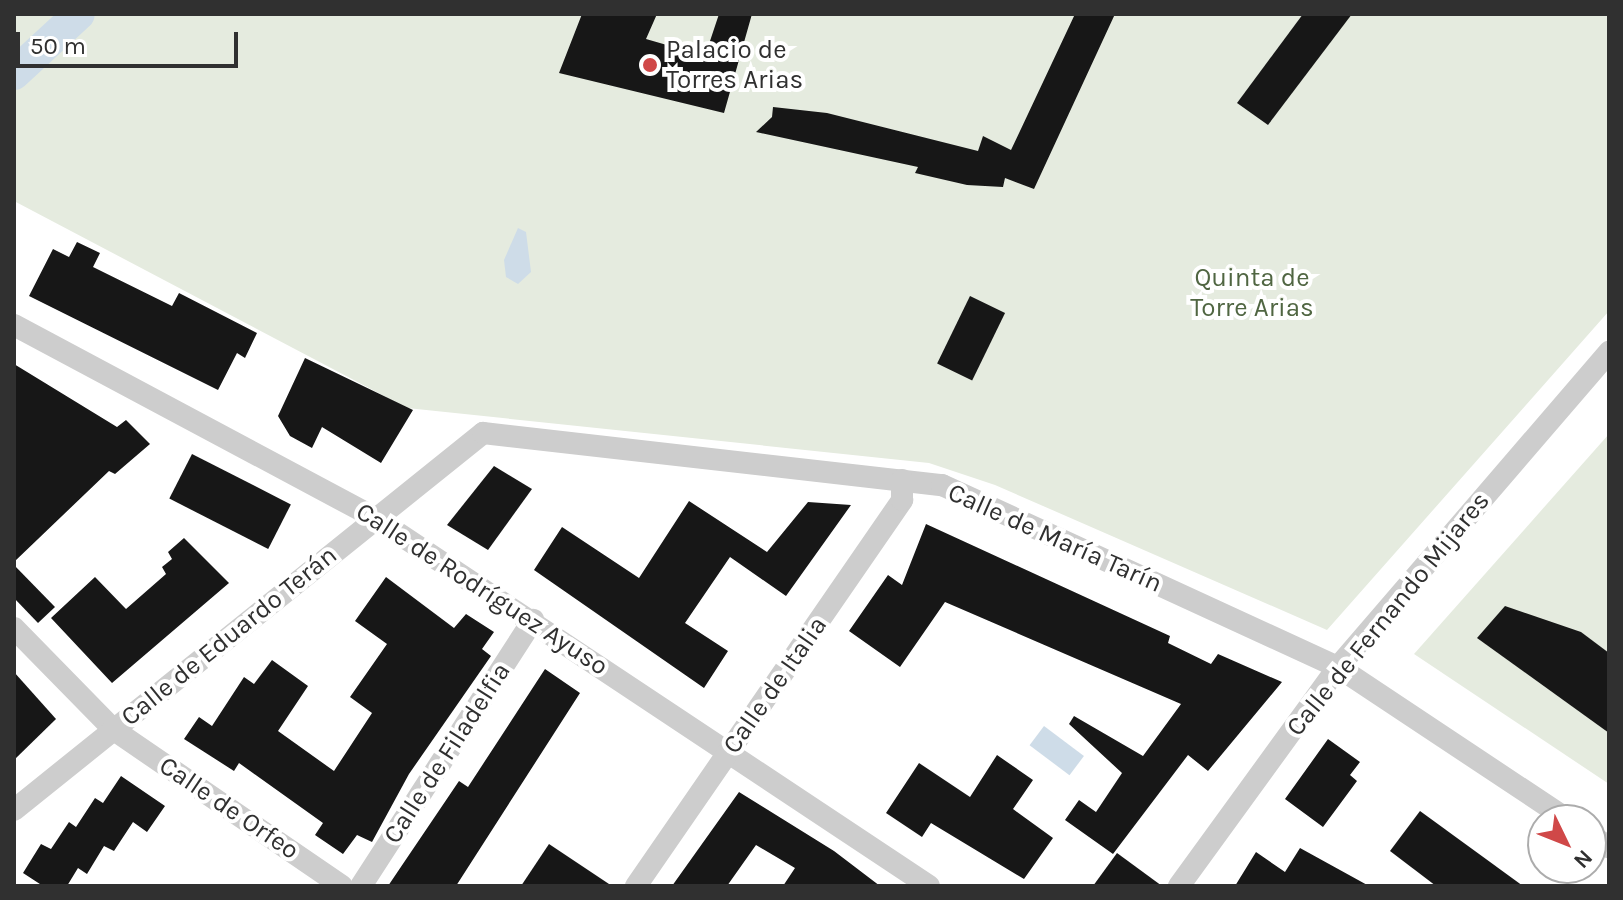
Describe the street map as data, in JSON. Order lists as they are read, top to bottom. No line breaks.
{"streets":{"street":["Calle de María Tarín","Calle de Rodríguez Ayuso","Calle de Fernando Mijares","Calle de Eduardo Terán","Calle de Italia","Calle de Filadelfia","Calle de Orfeo"]},"crossings":[["Calle de María Tarín","Calle de Fernando Mijares"],["Calle de María Tarín","Calle de Eduardo Terán"],["Calle de María Tarín","Calle de Italia"],["Calle de Rodríguez Ayuso","Calle de Eduardo Terán"],["Calle de Rodríguez Ayuso","Calle de Italia"],["Calle de Rodríguez Ayuso","Calle de Filadelfia"],["Calle de Eduardo Terán","Calle de Orfeo"]],"parks":["Quinta de Torre Arias"],"places":["Palacio de Torres Arias"],"scale_bar":"50 m","north":"bottom right"}
